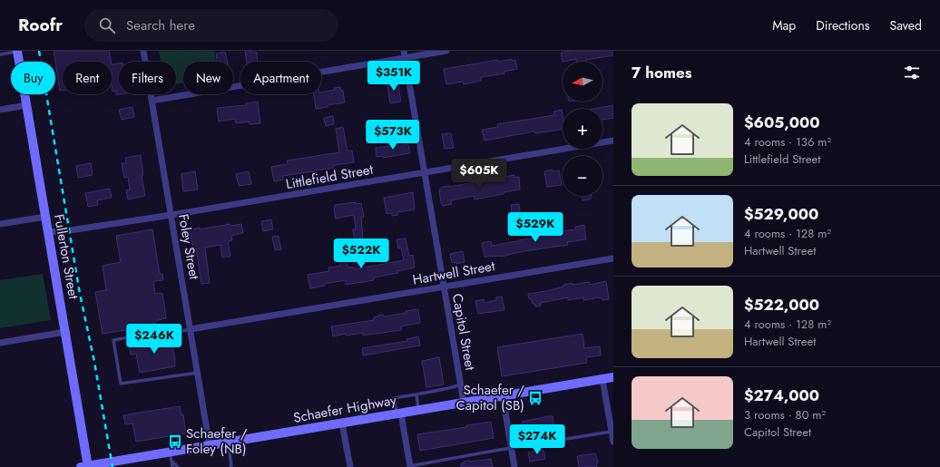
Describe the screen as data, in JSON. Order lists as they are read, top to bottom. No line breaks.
{"streets":{"street":["Littlefield Street","Foley Street","Fullerton Street","Hartwell Street","Capitol Street","Schaefer Highway"]},"crossings":[["Littlefield Street","Foley Street"],["Littlefield Street","Fullerton Street"],["Littlefield Street","Capitol Street"],["Foley Street","Hartwell Street"],["Foley Street","Schaefer Highway"],["Fullerton Street","Schaefer Highway"],["Hartwell Street","Capitol Street"],["Capitol Street","Schaefer Highway"]],"places":{"bus stop":["Schaefer / Capitol (SB)","Schaefer / Foley (NB)"]},"north":"left","page":{"header":"Roofr","search":"Search here","nav":["Map","Directions","Saved"],"heading":"7 homes","price":["$351K","$573K","$605K","$529K","$522K","$246K","$274K"],"map_buttons":["+","−"],"chip":["Buy","Rent","Filters","New","Apartment"],"list":[{"name":"$605,000","note":"4 rooms · 136 m² · Littlefield Street"},{"name":"$529,000","note":"4 rooms · 128 m² · Hartwell Street"},{"name":"$522,000","note":"4 rooms · 128 m² · Hartwell Street"},{"name":"$274,000","note":"3 rooms · 80 m² · Capitol Street"}]}}
